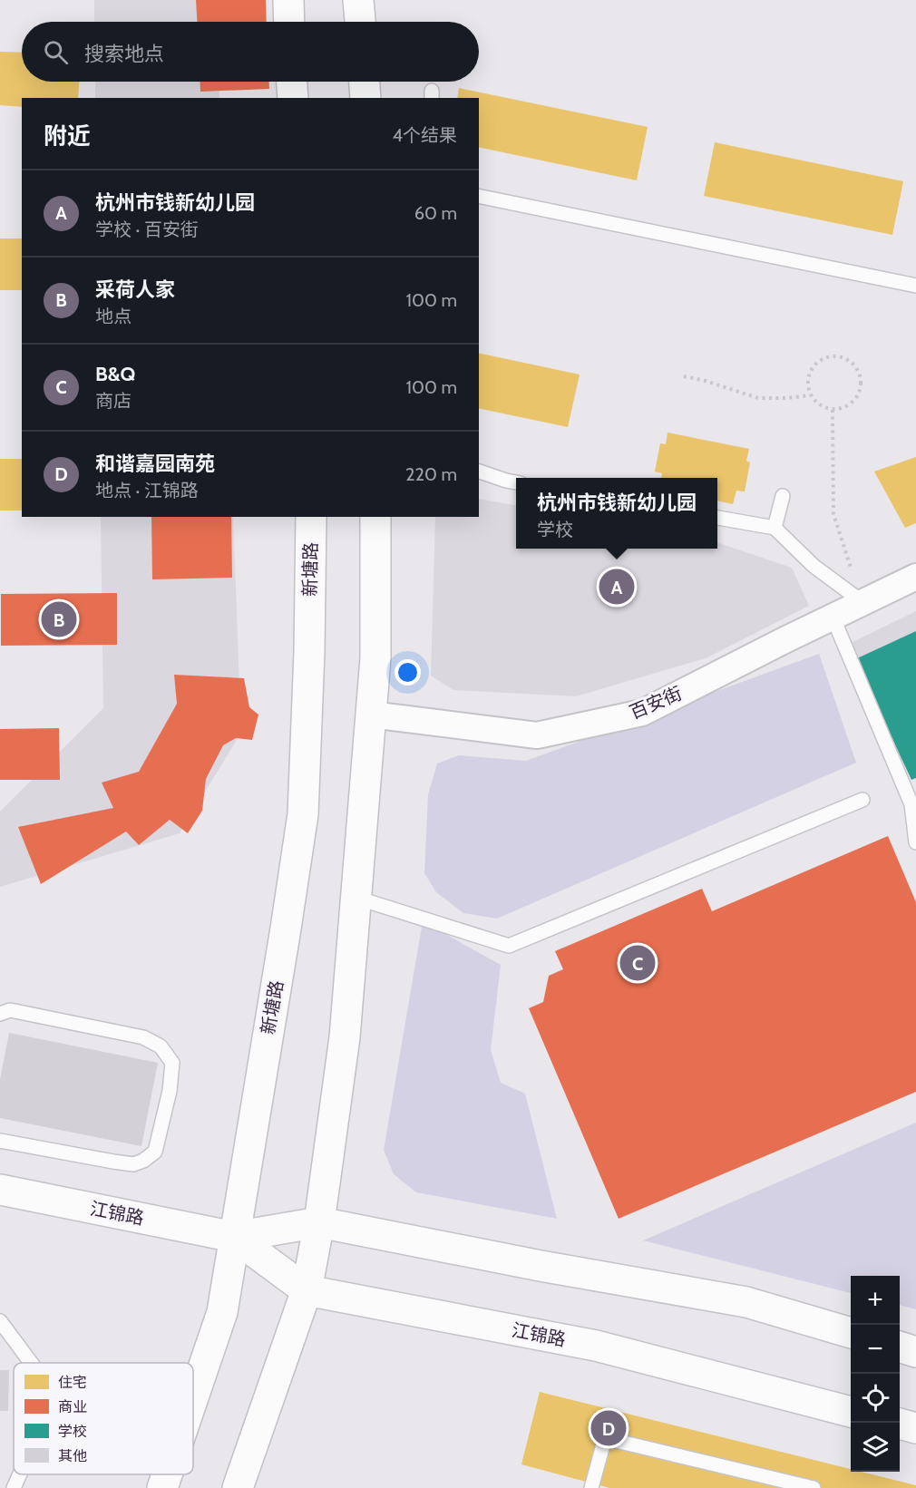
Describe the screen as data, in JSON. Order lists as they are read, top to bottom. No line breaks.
{"streets":{"main road":["新塘路","江锦路"],"street":["百安街"]},"crossings":[["新塘路","江锦路"]],"legend":["住宅","商业","学校","其他"],"page":{"search":"搜索地点","heading":["附近","4个结果"],"list":[{"mark":"A","name":"杭州市钱新幼儿园","note":"学校 · 百安街","value":"60 m"},{"mark":"B","name":"采荷人家","note":"地点","value":"100 m"},{"mark":"C","name":"B&Q","note":"商店","value":"100 m"},{"mark":"D","name":"和谐嘉园南苑","note":"地点 · 江锦路","value":"220 m"}],"popup":["杭州市钱新幼儿园","学校"],"pins":["A","B","C","D"],"map_buttons":["+","−"]}}
